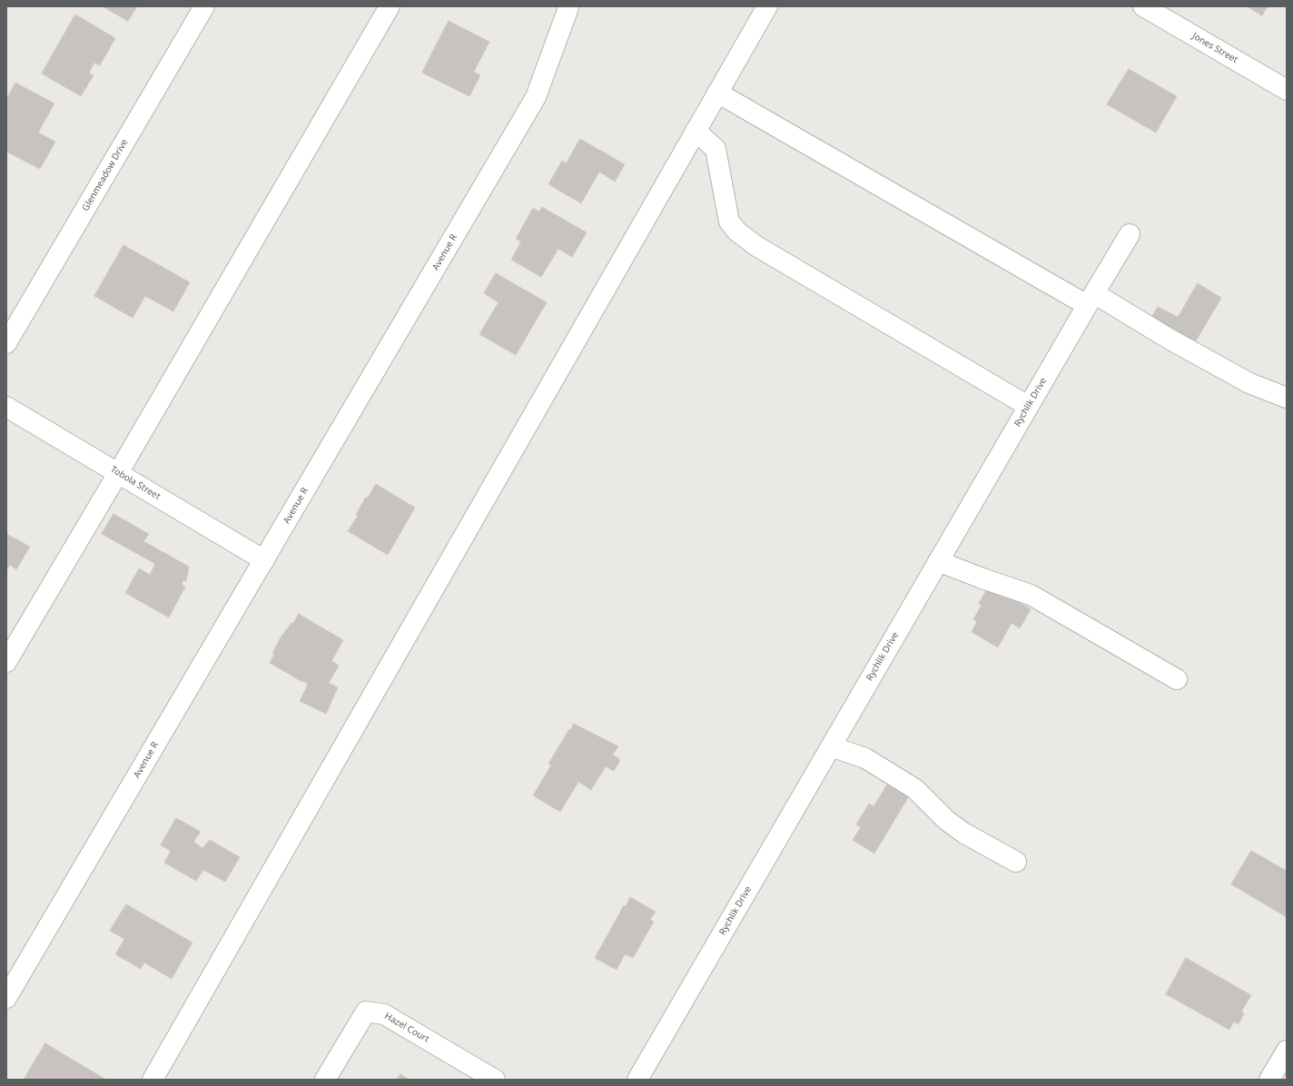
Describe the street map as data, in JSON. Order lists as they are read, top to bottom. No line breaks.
{"streets":{"street":["Jones Street","Glenmeadow Drive","Avenue R","Rychlik Drive","Tobola Street","Hazel Court"]},"crossings":[["Avenue R","Tobola Street"]]}
